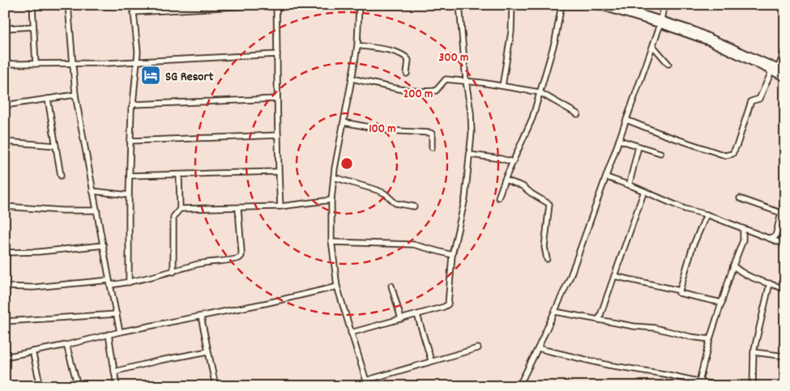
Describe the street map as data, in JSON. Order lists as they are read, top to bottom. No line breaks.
{"places":{"hotel":["SG Resort"]},"rings":["300 m","200 m","100 m"]}
